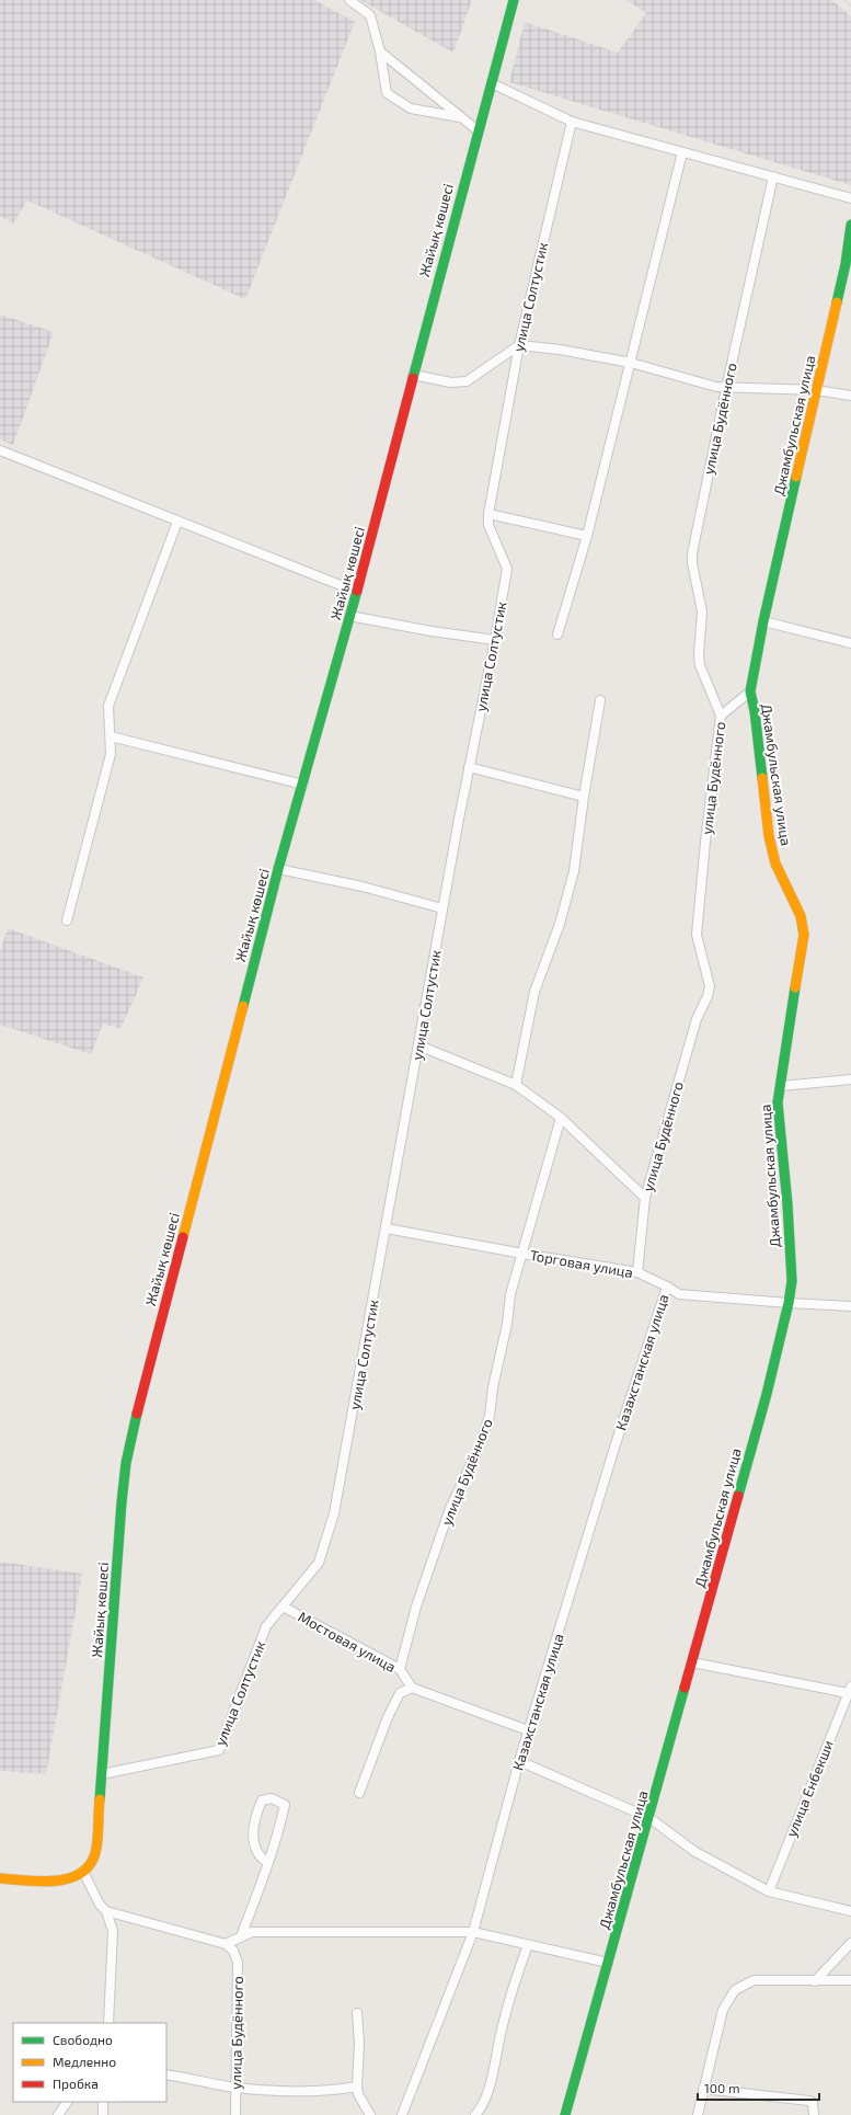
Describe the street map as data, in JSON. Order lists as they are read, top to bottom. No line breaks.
{"streets":{"street":["Жайық көшесі","улица Солтустик","улица Будённого","Джамбульская улица","Торговая улица","Казахстанская улица","Мостовая улица","улица Енбекши"]},"crossings":[["Жайық көшесі","улица Солтустик"],["улица Солтустик","Торговая улица"],["улица Солтустик","Мостовая улица"],["улица Будённого","Торговая улица"],["улица Будённого","Мостовая улица"],["Джамбульская улица","Торговая улица"],["Торговая улица","Казахстанская улица"]],"legend":["Свободно","Медленно","Пробка"],"scale_bar":"100 m"}
